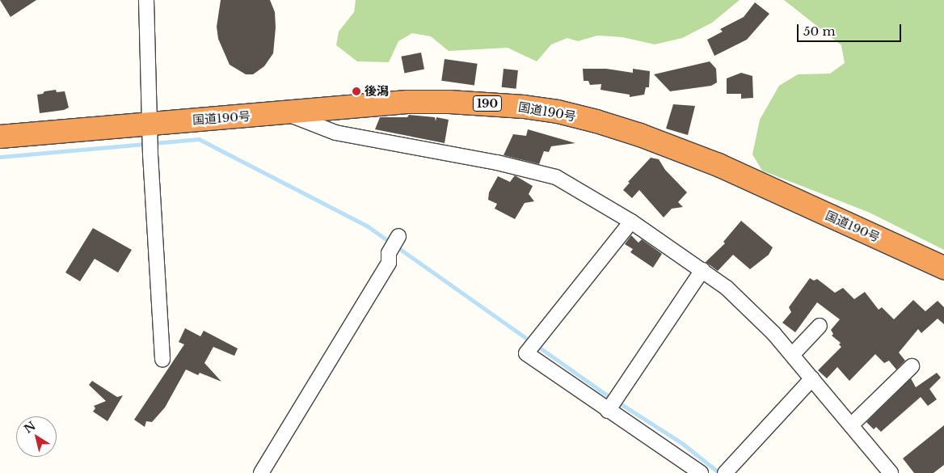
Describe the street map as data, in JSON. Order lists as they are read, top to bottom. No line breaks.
{"streets":{"highway":["190","国道190号"]},"places":["後潟"],"scale_bar":"50 m","north":"top left"}
